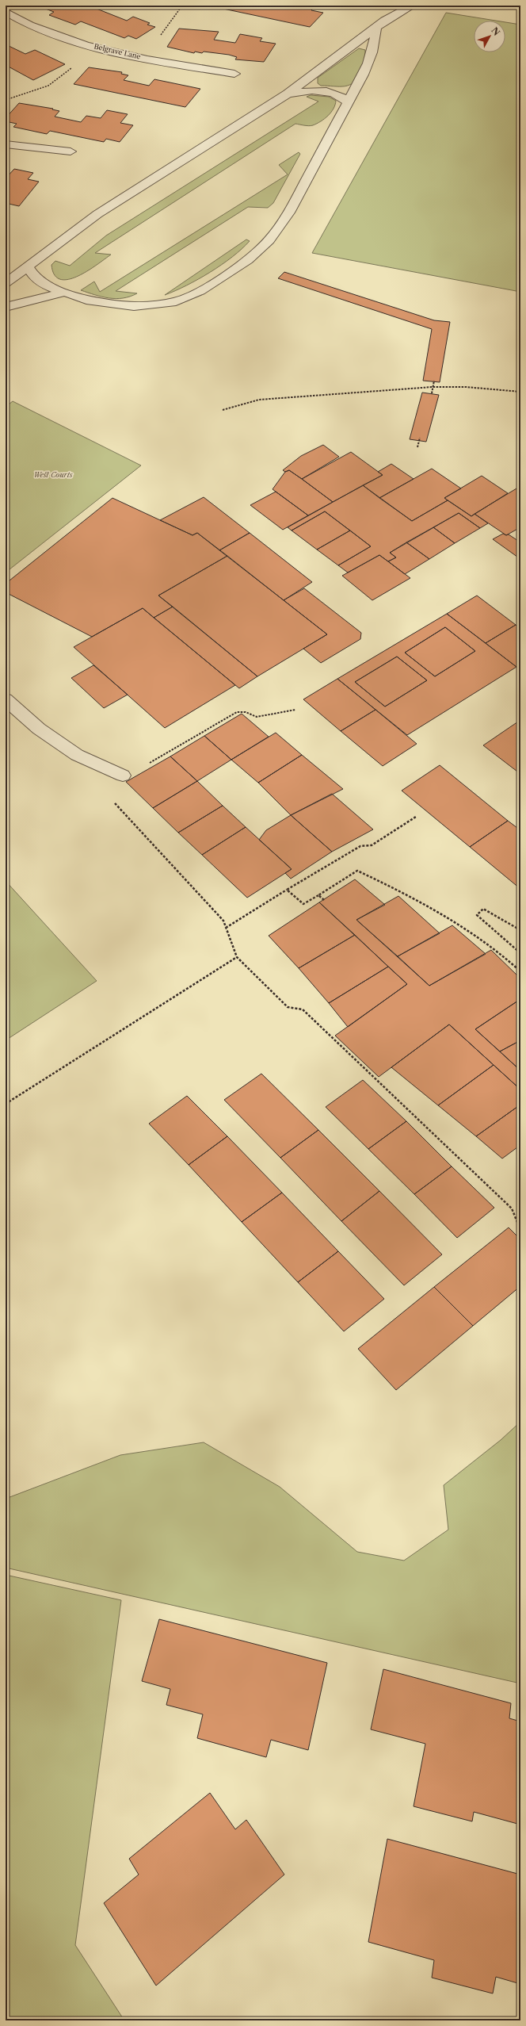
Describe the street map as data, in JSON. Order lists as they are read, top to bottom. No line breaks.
{"streets":{"street":["Belgrave Lane"]},"parks":["West Courts"],"north":"top right"}
